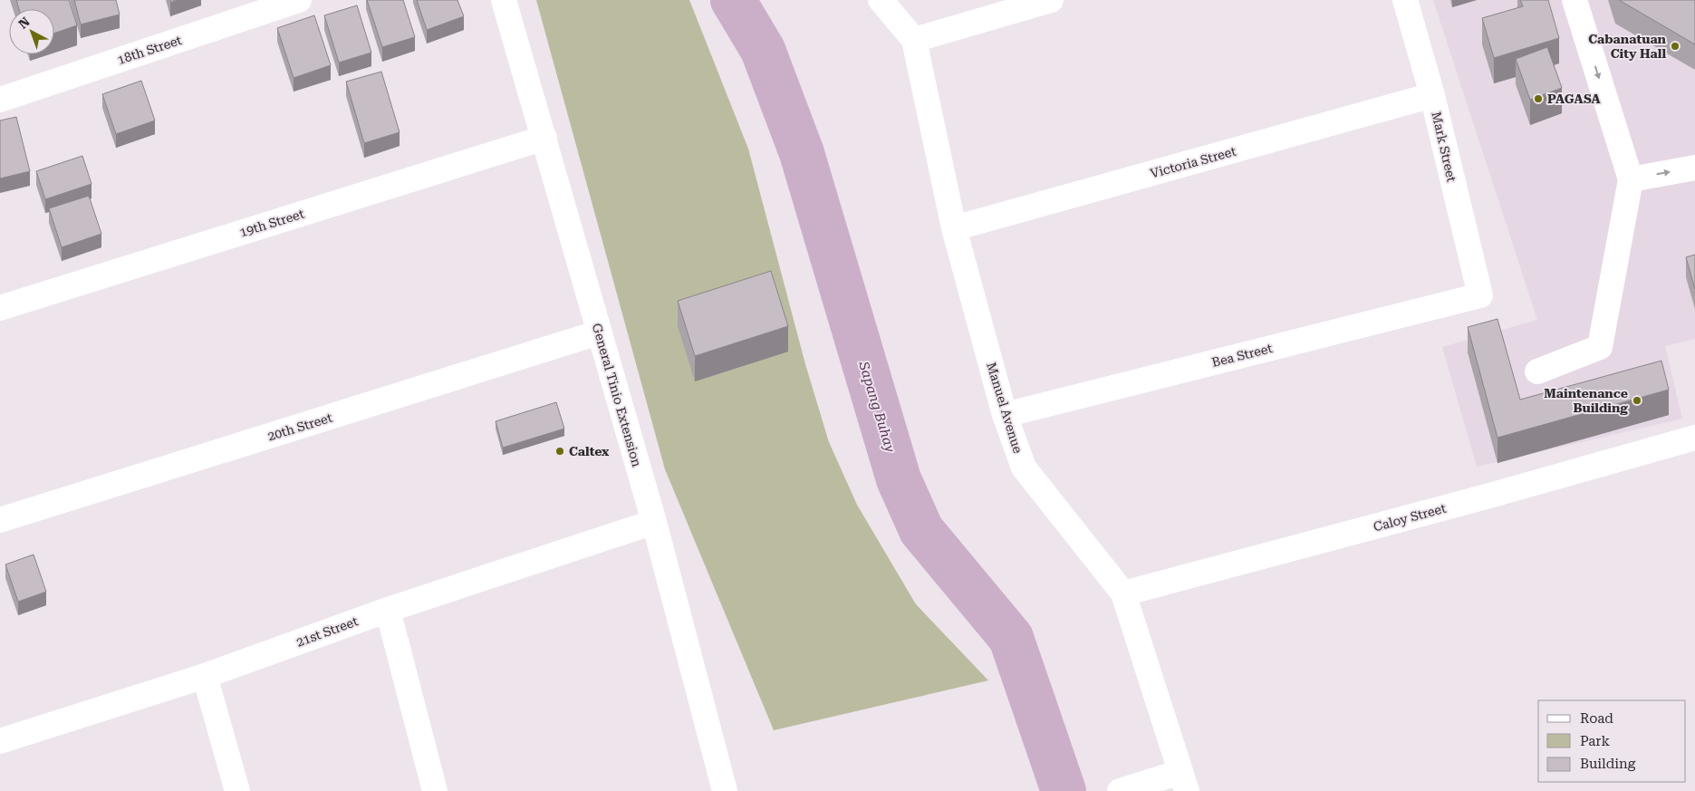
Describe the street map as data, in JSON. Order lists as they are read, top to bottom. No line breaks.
{"streets":{"street":["18th Street","Mark Street","Victoria Street","19th Street","Bea Street","General Tinio Extension","Manuel Avenue","20th Street","Caloy Street","21st Street"]},"crossings":[["Mark Street","Victoria Street"],["Mark Street","Bea Street"],["Victoria Street","Manuel Avenue"],["19th Street","General Tinio Extension"],["Bea Street","Manuel Avenue"],["General Tinio Extension","20th Street"],["General Tinio Extension","21st Street"],["Manuel Avenue","Caloy Street"]],"water":["Sapang Buhay"],"places":["Cabanatuan City Hall","PAGASA","Maintenance Building","Caltex"],"legend":["Road","Park","Building"],"north":"top left"}
